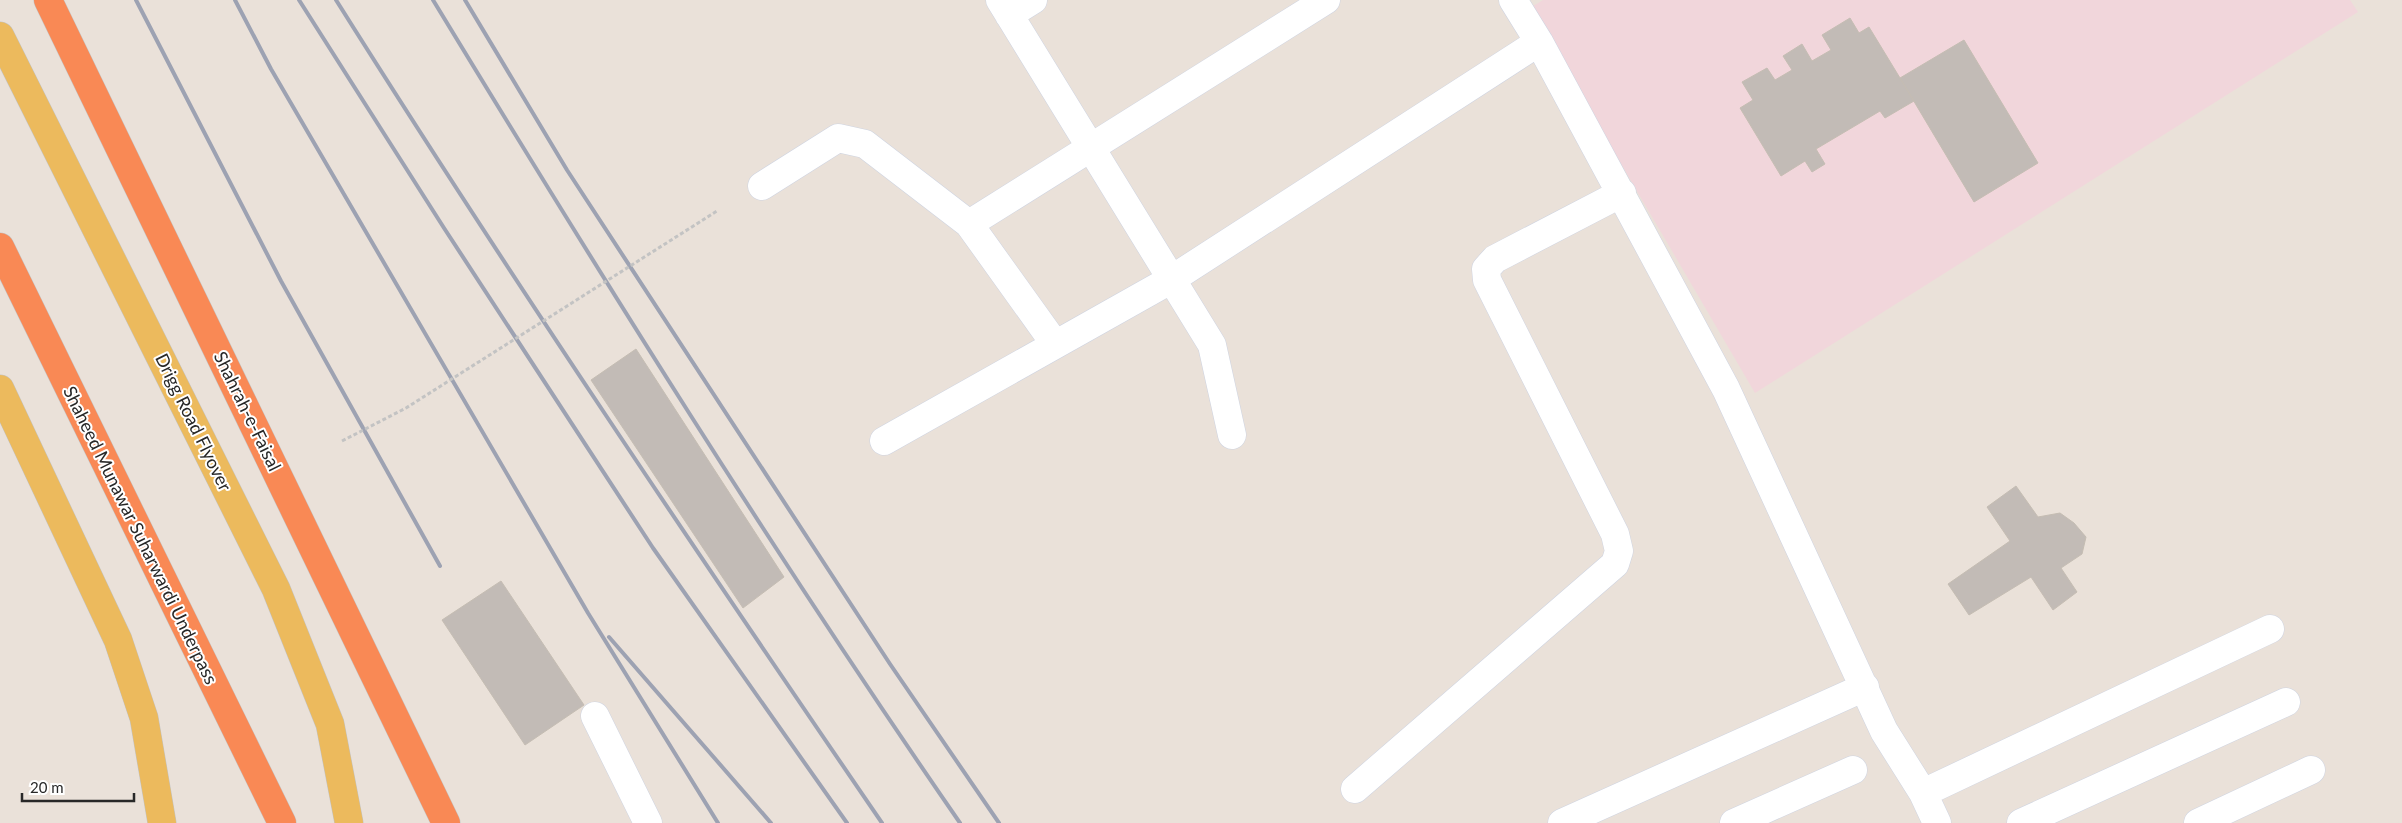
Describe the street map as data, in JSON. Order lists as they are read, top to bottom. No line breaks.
{"streets":{"highway":["Shahrah-e-Faisal","Shaheed Munawar Suharwardi Underpass"],"main road":["Drigg Road Flyover"]},"scale_bar":"20 m"}
